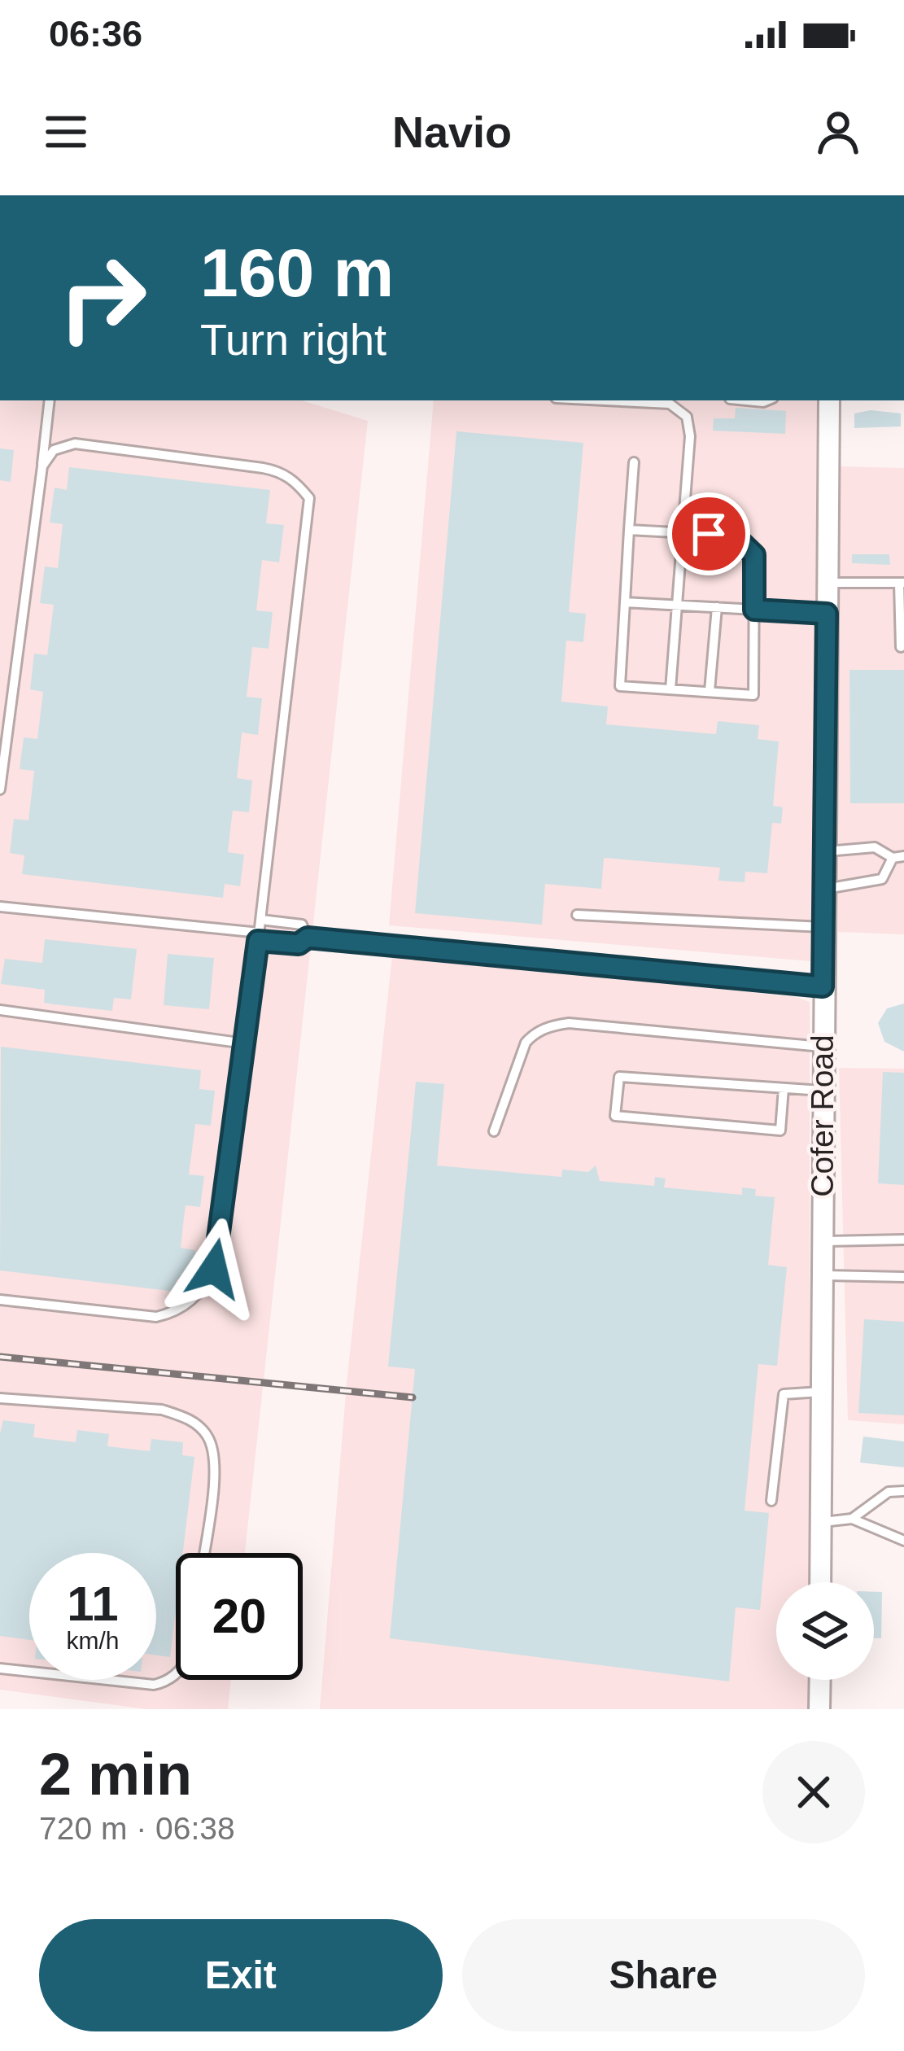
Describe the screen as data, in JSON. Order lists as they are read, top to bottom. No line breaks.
{"streets":{"street":["Cofer Road"]},"page":{"status":"06:36","header":"Navio","turn":["160 m","Turn right"],"speed":"11 km/h","limit":"20","heading":["2 min","720 m · 06:38"],"buttons":["Exit","Share"]}}
